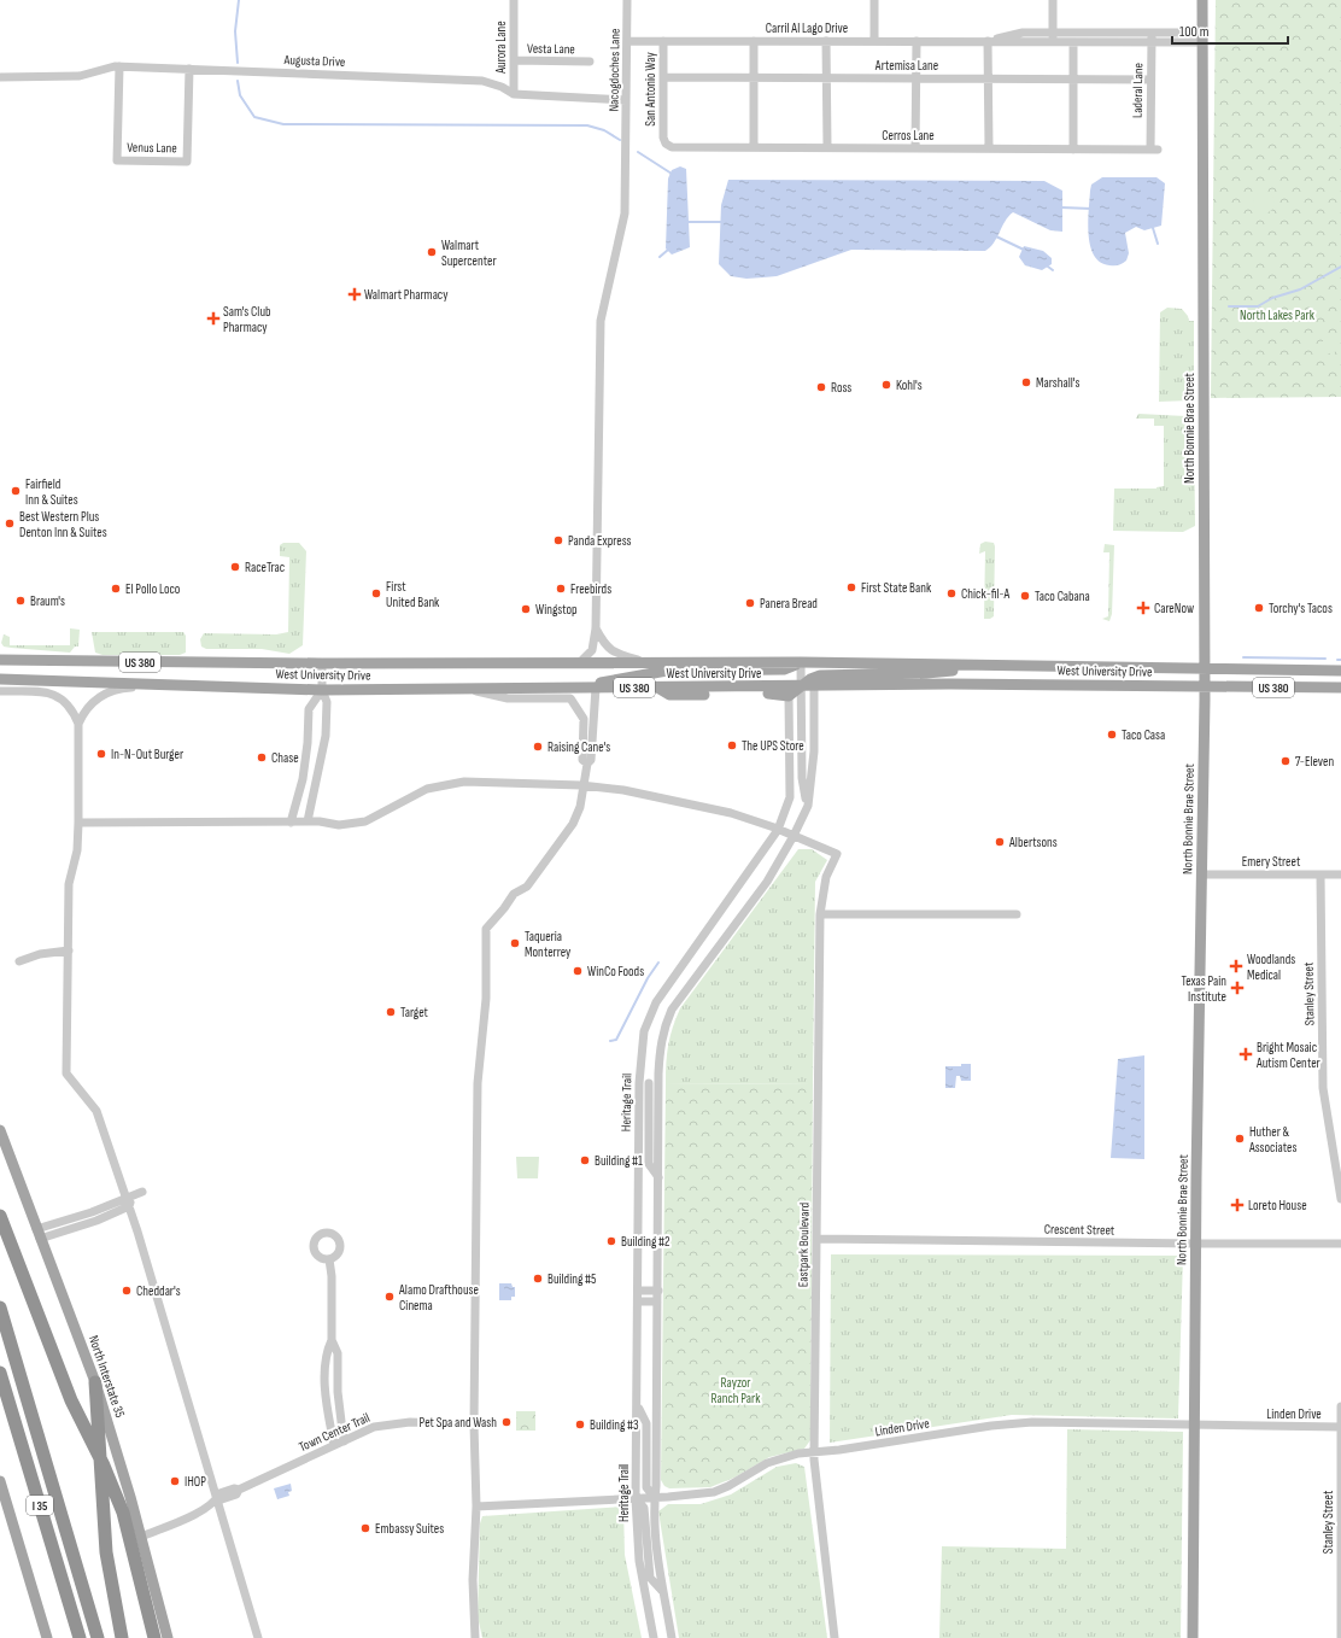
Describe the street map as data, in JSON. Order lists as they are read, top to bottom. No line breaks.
{"streets":{"highway":["I 35"],"main road":["North Bonnie Brae Street","US 380","West University Drive","North Interstate 35"],"street":["Carril Al Lago Drive","Aurora Lane","Vesta Lane","Augusta Drive","Artemisa Lane","Nacogdoches Lane","San Antonio Way","Laderal Lane","Cerros Lane","Venus Lane","Emery Street","Stanley Street","Heritage Trail","Crescent Street","Eastpark Boulevard","Linden Drive","Town Center Trail"]},"crossings":[["Carril Al Lago Drive","Nacogdoches Lane"],["Carril Al Lago Drive","San Antonio Way"],["Carril Al Lago Drive","Laderal Lane"],["Carril Al Lago Drive","North Bonnie Brae Street"],["Aurora Lane","Vesta Lane"],["Aurora Lane","Augusta Drive"],["Augusta Drive","Nacogdoches Lane"],["Augusta Drive","Venus Lane"],["Artemisa Lane","San Antonio Way"],["Artemisa Lane","Laderal Lane"],["Nacogdoches Lane","West University Drive"],["San Antonio Way","Cerros Lane"],["Laderal Lane","Cerros Lane"],["North Bonnie Brae Street","West University Drive"],["North Bonnie Brae Street","Emery Street"],["North Bonnie Brae Street","Crescent Street"],["North Bonnie Brae Street","Linden Drive"],["Emery Street","Stanley Street"],["Stanley Street","Linden Drive"],["Heritage Trail","Linden Drive"],["Crescent Street","Eastpark Boulevard"],["Eastpark Boulevard","Linden Drive"],["North Interstate 35","Town Center Trail"]],"parks":["North Lakes Park","Rayzor Ranch Park"],"places":{"other":["Walmart Supercenter","Marshall's","Kohl's","Ross","Fairfield Inn & Suites","Best Western Plus Denton Inn & Suites","Panda Express","RaceTrac","First State Bank","El Pollo Loco","Freebirds","First United Bank","Chick-fil-A","Taco Cabana","Braum's","Panera Bread","Torchy's Tacos","Wingstop","Taco Casa","The UPS Store","Raising Cane's","In-N-Out Burger","Chase","7-Eleven","Albertsons","Taqueria Monterrey","WinCo Foods","Target","Huther & Associates","Building #1","Building #2","Building #5","Cheddar's","Alamo Drafthouse Cinema","Pet Spa and Wash","Building #3","IHOP","Embassy Suites"],"health":["Walmart Pharmacy","Sam's Club Pharmacy","CareNow","Woodlands Medical","Texas Pain Institute","Bright Mosaic Autism Center","Loreto House"]},"scale_bar":"100 m"}
